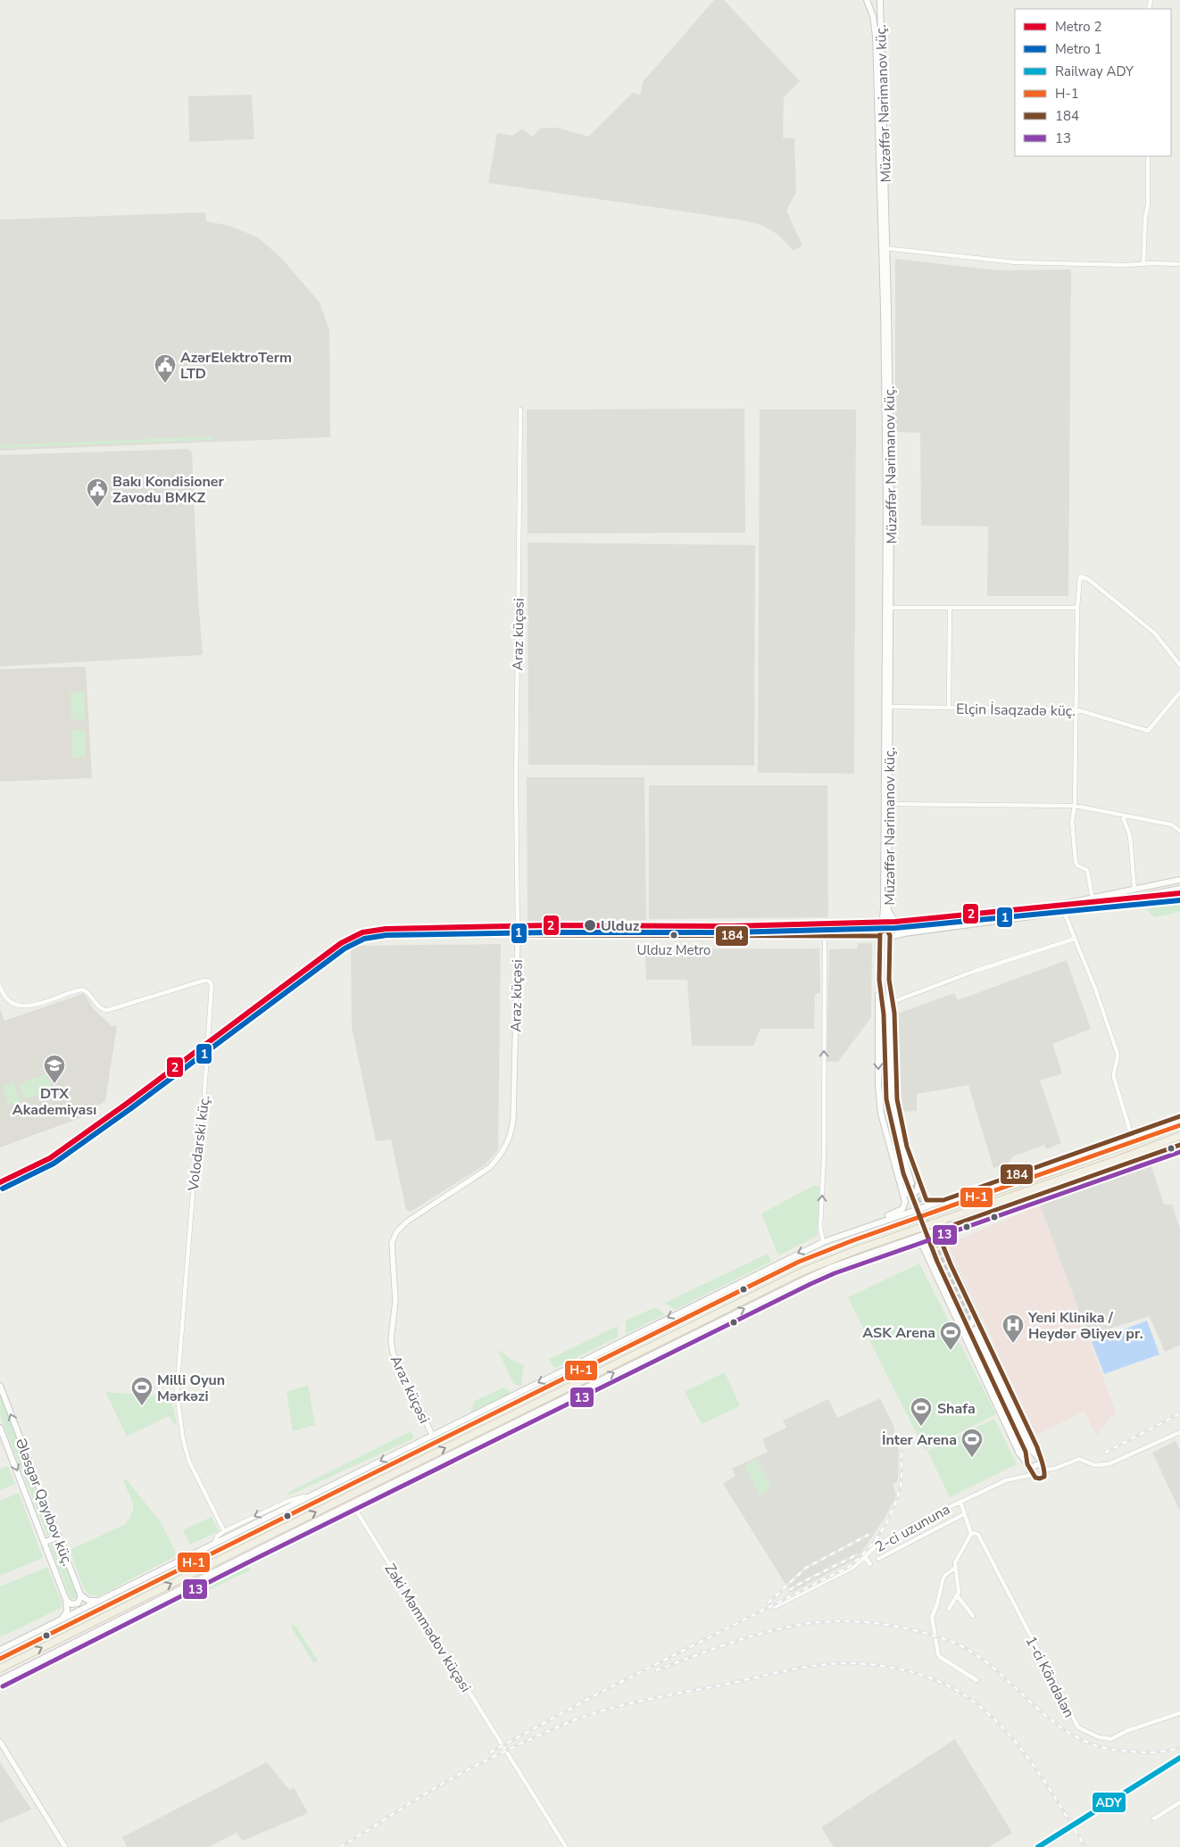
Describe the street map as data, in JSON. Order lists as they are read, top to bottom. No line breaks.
{"streets":{"main road":["Müzəffər Nərimanov küç.","Ələsgər Qayıbov küç."],"street":["Araz küçəsi","Elçin İsaqzadə küç.","Volodarski küç.","2-ci uzununa","Zəki Məmmədov küçəsi","1-ci Köndələn"]},"crossings":[["Müzəffər Nərimanov küç.","Elçin İsaqzadə küç."]],"places":{"public building":["AzərElektroTerm LTD","Bakı Kondisioner Zavodu BMKZ"],"other":["Ulduz","Ulduz Metro"],"school or university":["DTX Akademiyası"],"hospital":["Yeni Klinika / Heydər Əliyev pr."],"sports":["ASK Arena","Milli Oyun Mərkəzi","Shafa","İnter Arena"]},"lines":["metro line 2","metro line 1","transit line 184","transit line H-1","transit line 13","rail line ADY"],"legend":["Metro 2","Metro 1","Railway ADY","H-1","184","13"]}
